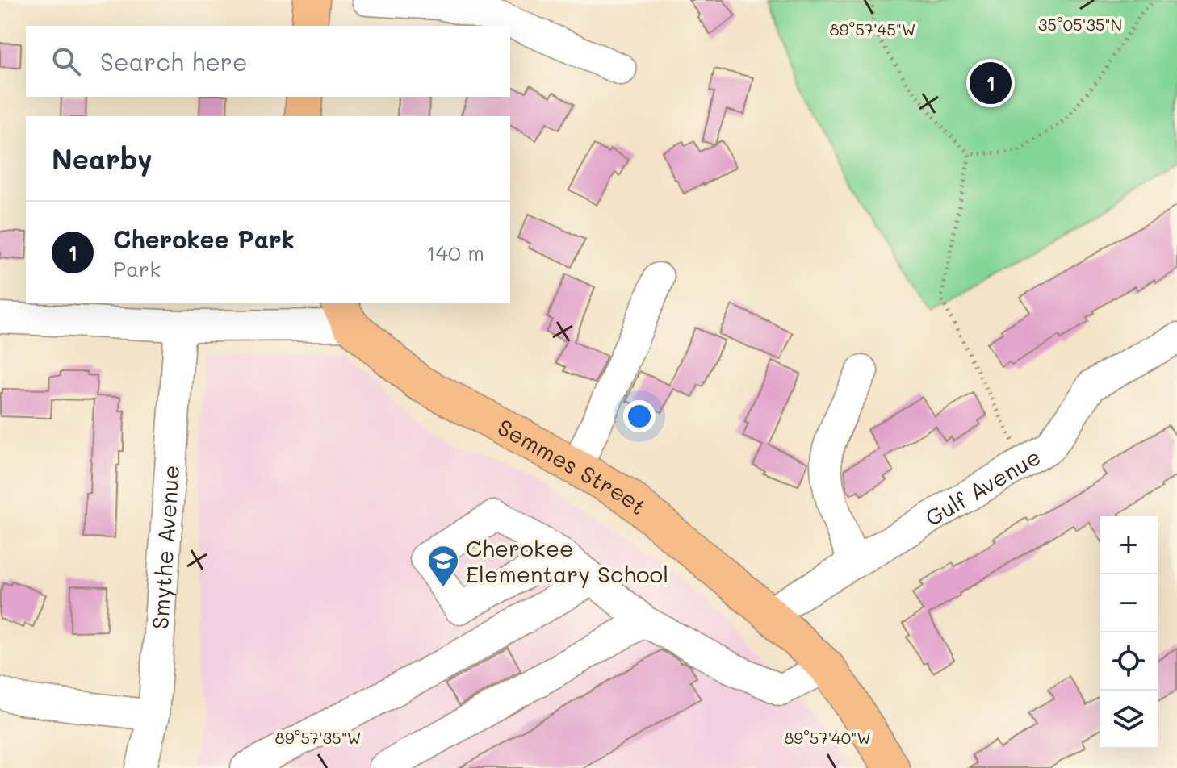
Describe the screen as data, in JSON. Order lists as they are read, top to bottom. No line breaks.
{"streets":{"main road":["Semmes Street"],"street":["Gulf Avenue","Smythe Avenue"]},"crossings":[["Semmes Street","Gulf Avenue"]],"places":{"school or university":["Cherokee Elementary School"]},"page":{"search":"Search here","pins":"1","heading":"Nearby","list":[{"mark":"1","name":"Cherokee Park","note":"Park","value":"140 m"}],"map_buttons":["+","−"]},"coordinates":["35°05'35\"N","89°57'45\"W","89°57'35\"W","89°57'40\"W"]}
